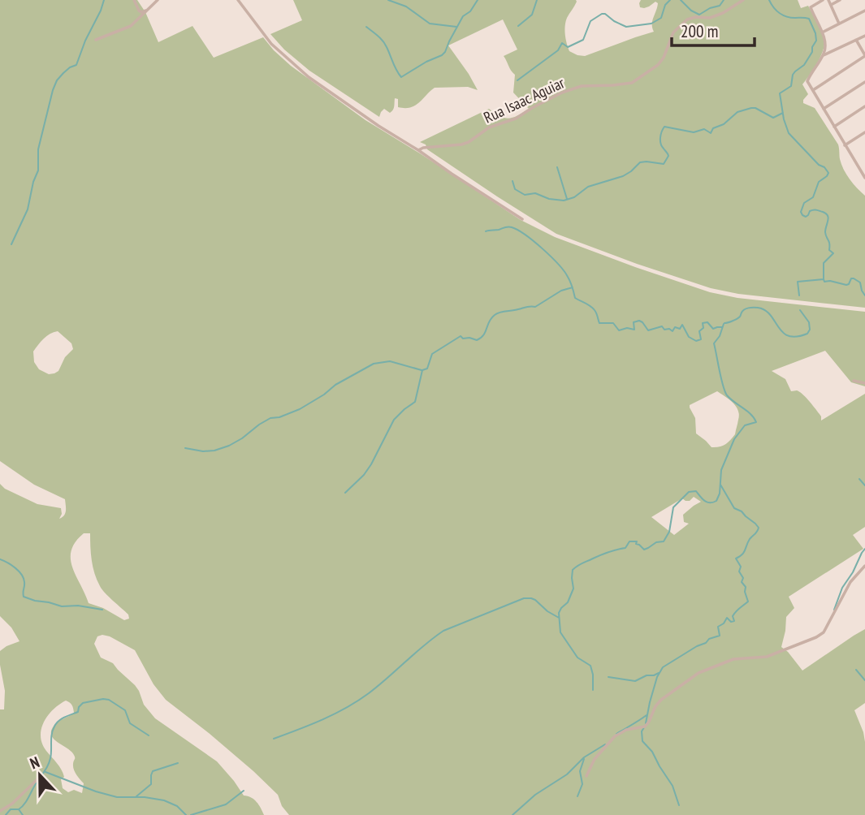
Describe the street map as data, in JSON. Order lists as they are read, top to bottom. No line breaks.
{"streets":{"street":["Rua Isaac Aguiar"]},"scale_bar":"200 m","north":"top"}
